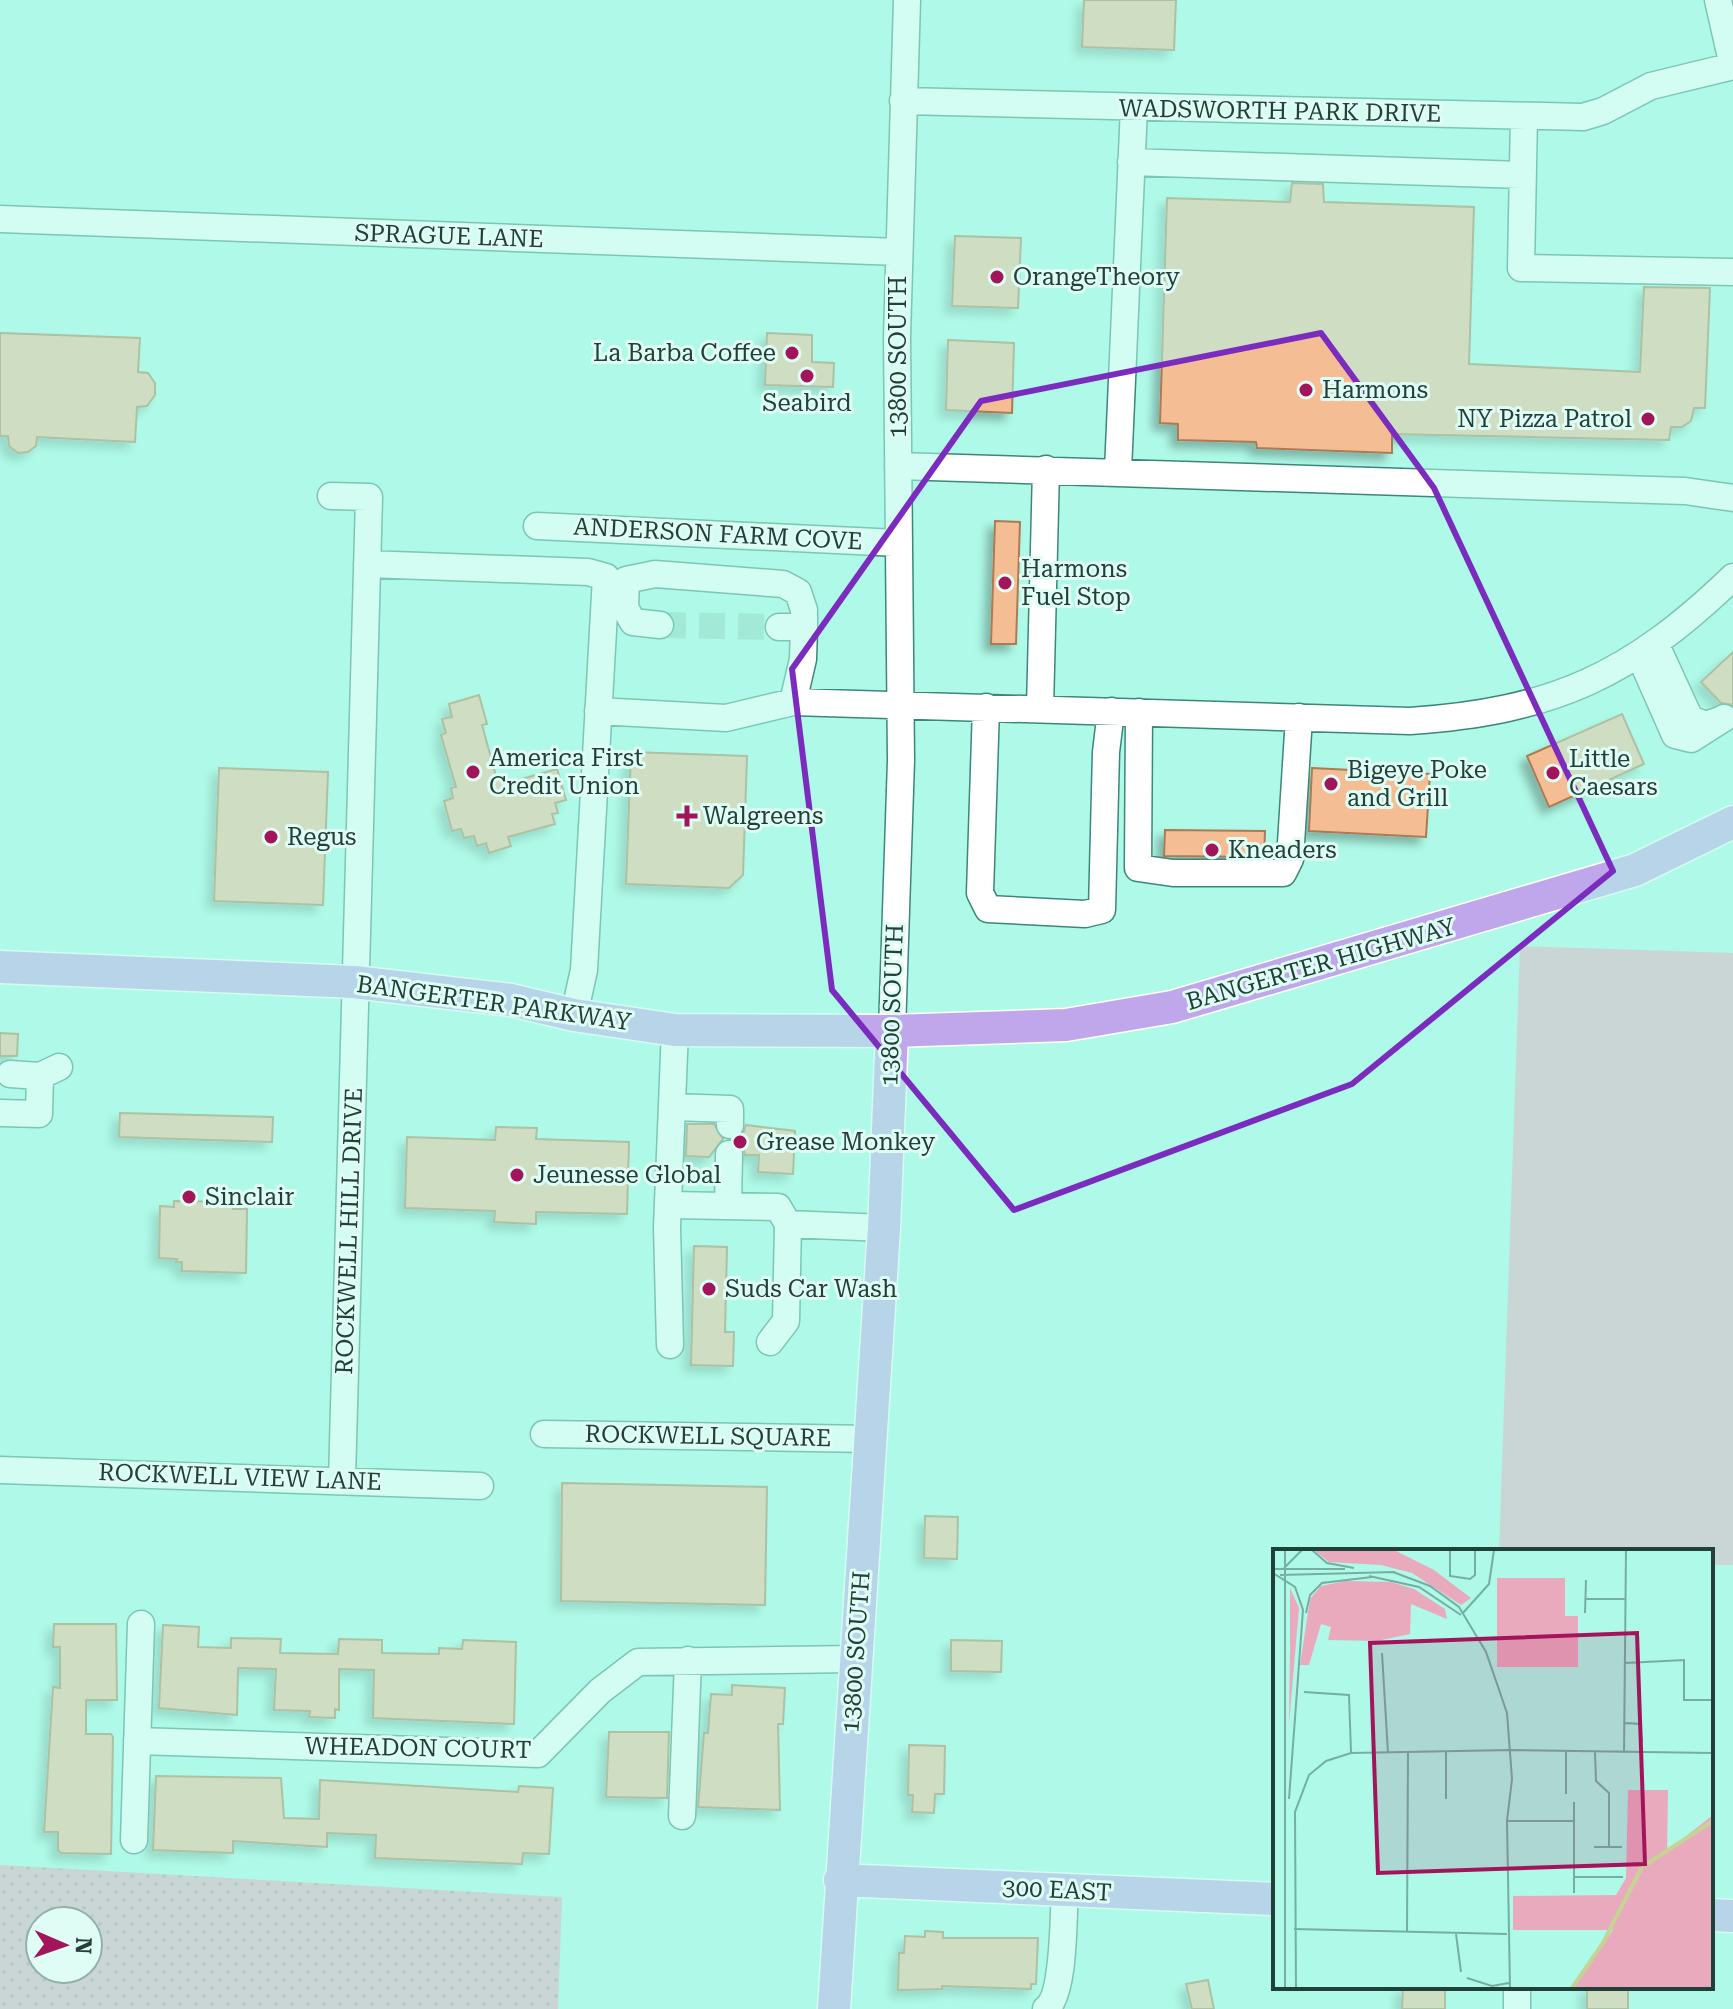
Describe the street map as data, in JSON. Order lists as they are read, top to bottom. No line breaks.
{"streets":{"main road":["13800 SOUTH","BANGERTER HIGHWAY","BANGERTER PARKWAY","300 EAST"],"street":["WADSWORTH PARK DRIVE","SPRAGUE LANE","ANDERSON FARM COVE","ROCKWELL HILL DRIVE","ROCKWELL SQUARE","ROCKWELL VIEW LANE","WHEADON COURT"]},"crossings":[["WADSWORTH PARK DRIVE","13800 SOUTH"],["SPRAGUE LANE","13800 SOUTH"],["13800 SOUTH","ANDERSON FARM COVE"],["13800 SOUTH","BANGERTER HIGHWAY"],["13800 SOUTH","BANGERTER PARKWAY"],["13800 SOUTH","ROCKWELL SQUARE"],["13800 SOUTH","WHEADON COURT"],["13800 SOUTH","300 EAST"],["BANGERTER HIGHWAY","BANGERTER PARKWAY"],["BANGERTER PARKWAY","ROCKWELL HILL DRIVE"],["ROCKWELL HILL DRIVE","ROCKWELL VIEW LANE"]],"places":{"other":["OrangeTheory","La Barba Coffee","Seabird","Harmons","NY Pizza Patrol","Harmons Fuel Stop","America First Credit Union","Little Caesars","Bigeye Poke and Grill","Regus","Kneaders","Grease Monkey","Jeunesse Global","Sinclair","Suds Car Wash"],"health":["Walgreens"]},"north":"right"}
